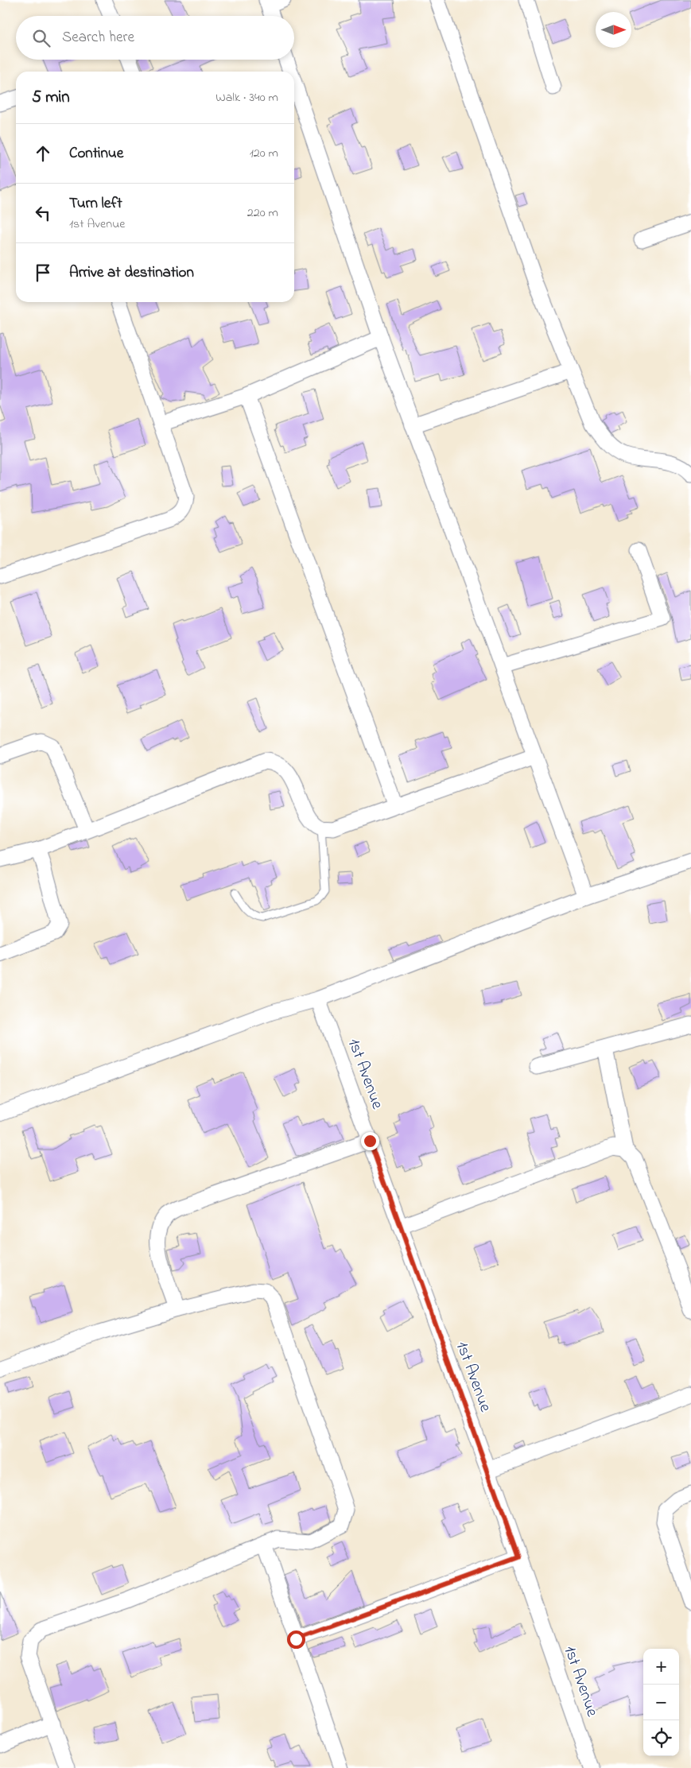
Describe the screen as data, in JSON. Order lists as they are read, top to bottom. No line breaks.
{"streets":{"street":["1st Avenue"]},"north":"right","page":{"search":"Search here","heading":["5 min","Walk · 340 m"],"list":[["Continue","120 m"],["Turn left","1st Avenue","220 m"],"Arrive at destination"],"map_buttons":["+","−"]}}
